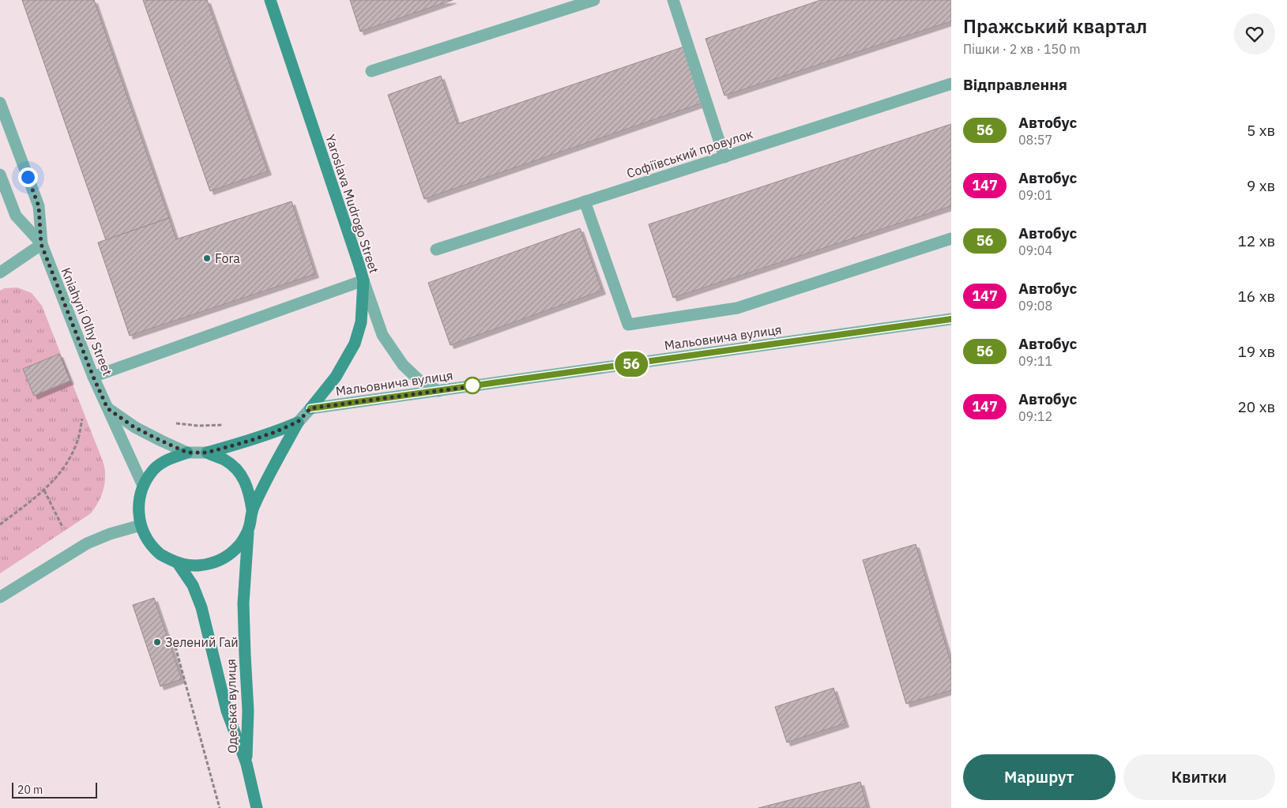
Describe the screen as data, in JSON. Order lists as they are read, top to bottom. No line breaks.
{"streets":{"main road":["Yaroslava Mudrogo Street","Одеська вулиця"],"street":["Софіївський провулок","Kniahyni Olhy Street","Мальовнича вулиця"]},"crossings":[["Yaroslava Mudrogo Street","Мальовнича вулиця"],["Kniahyni Olhy Street","Одеська вулиця"]],"places":["Fora","Зелений Гай"],"lines":["bus line 56"],"scale_bar":"20 m","page":{"on_map":"56","heading":[["Пражський квартал","Пішки · 2 хв · 150 m"],"Відправлення"],"list":[{"mark":"56","name":"Автобус","note":"08:57","value":"5 хв"},{"mark":"147","name":"Автобус","note":"09:01","value":"9 хв"},{"mark":"56","name":"Автобус","note":"09:04","value":"12 хв"},{"mark":"147","name":"Автобус","note":"09:08","value":"16 хв"},{"mark":"56","name":"Автобус","note":"09:11","value":"19 хв"},{"mark":"147","name":"Автобус","note":"09:12","value":"20 хв"}],"buttons":["Маршрут","Квитки"],"scale":"20 m"}}
